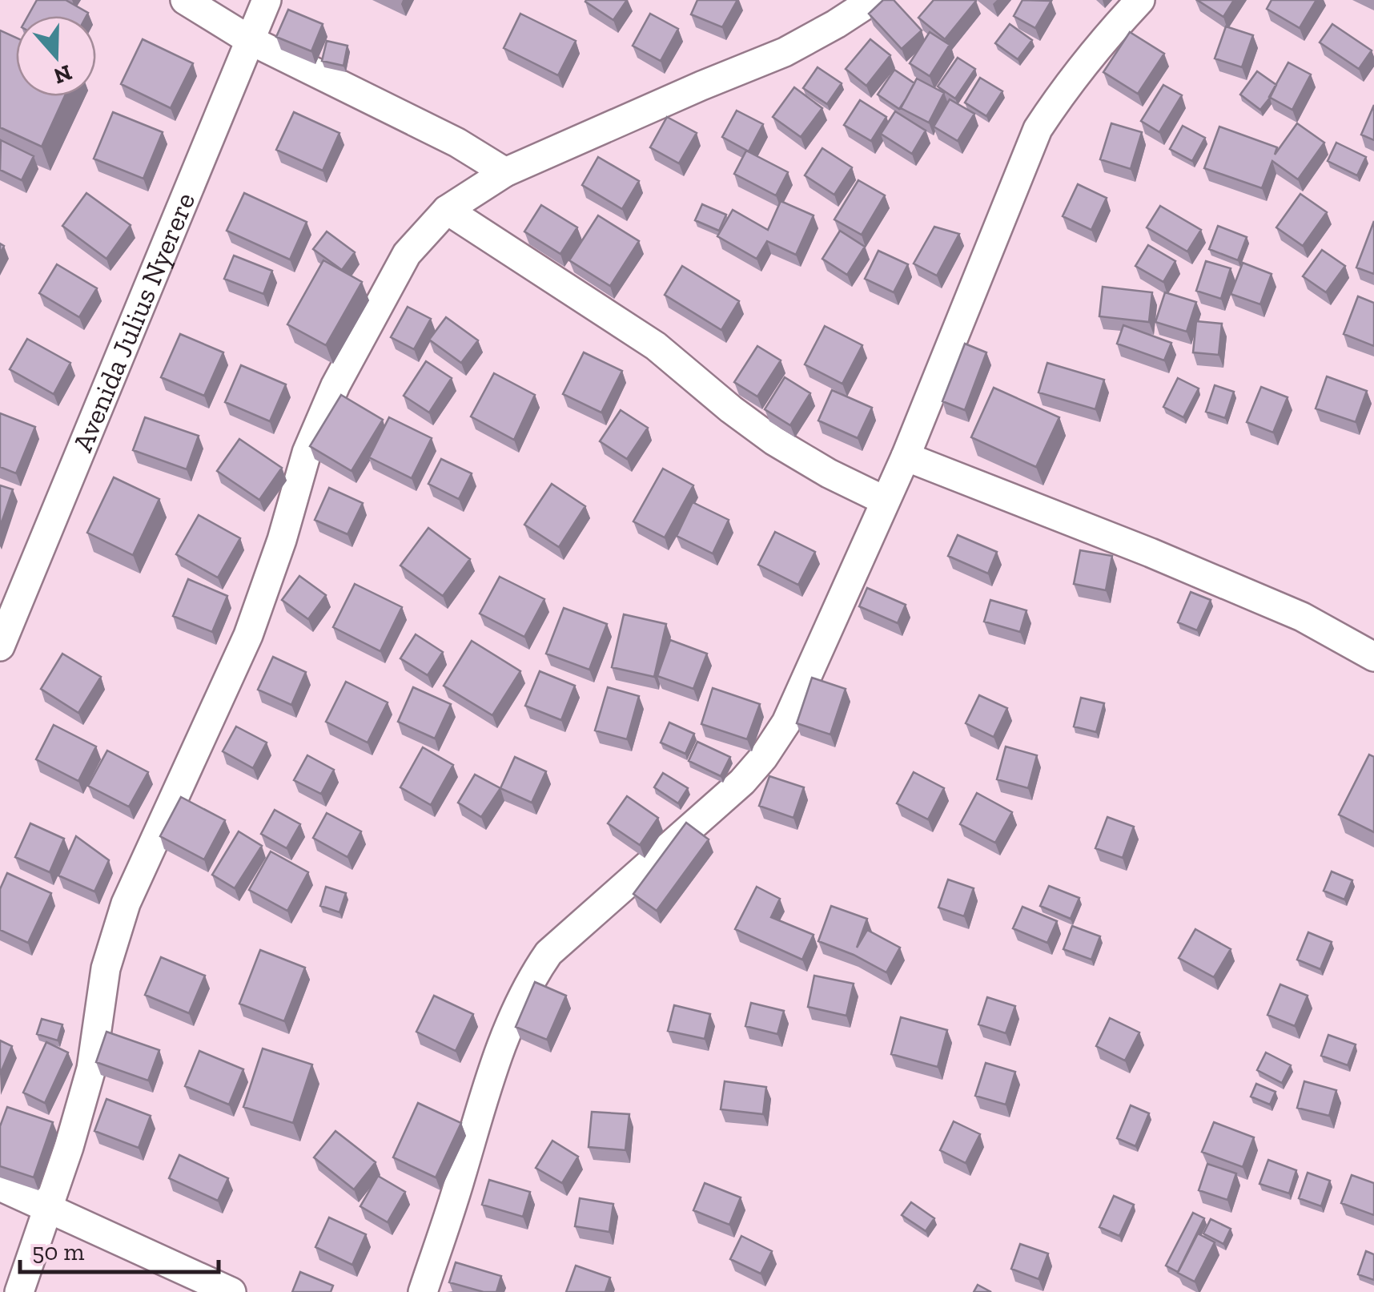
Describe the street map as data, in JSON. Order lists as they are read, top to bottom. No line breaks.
{"streets":{"street":["Avenida Julius Nyerere"]},"scale_bar":"50 m","north":"bottom"}
